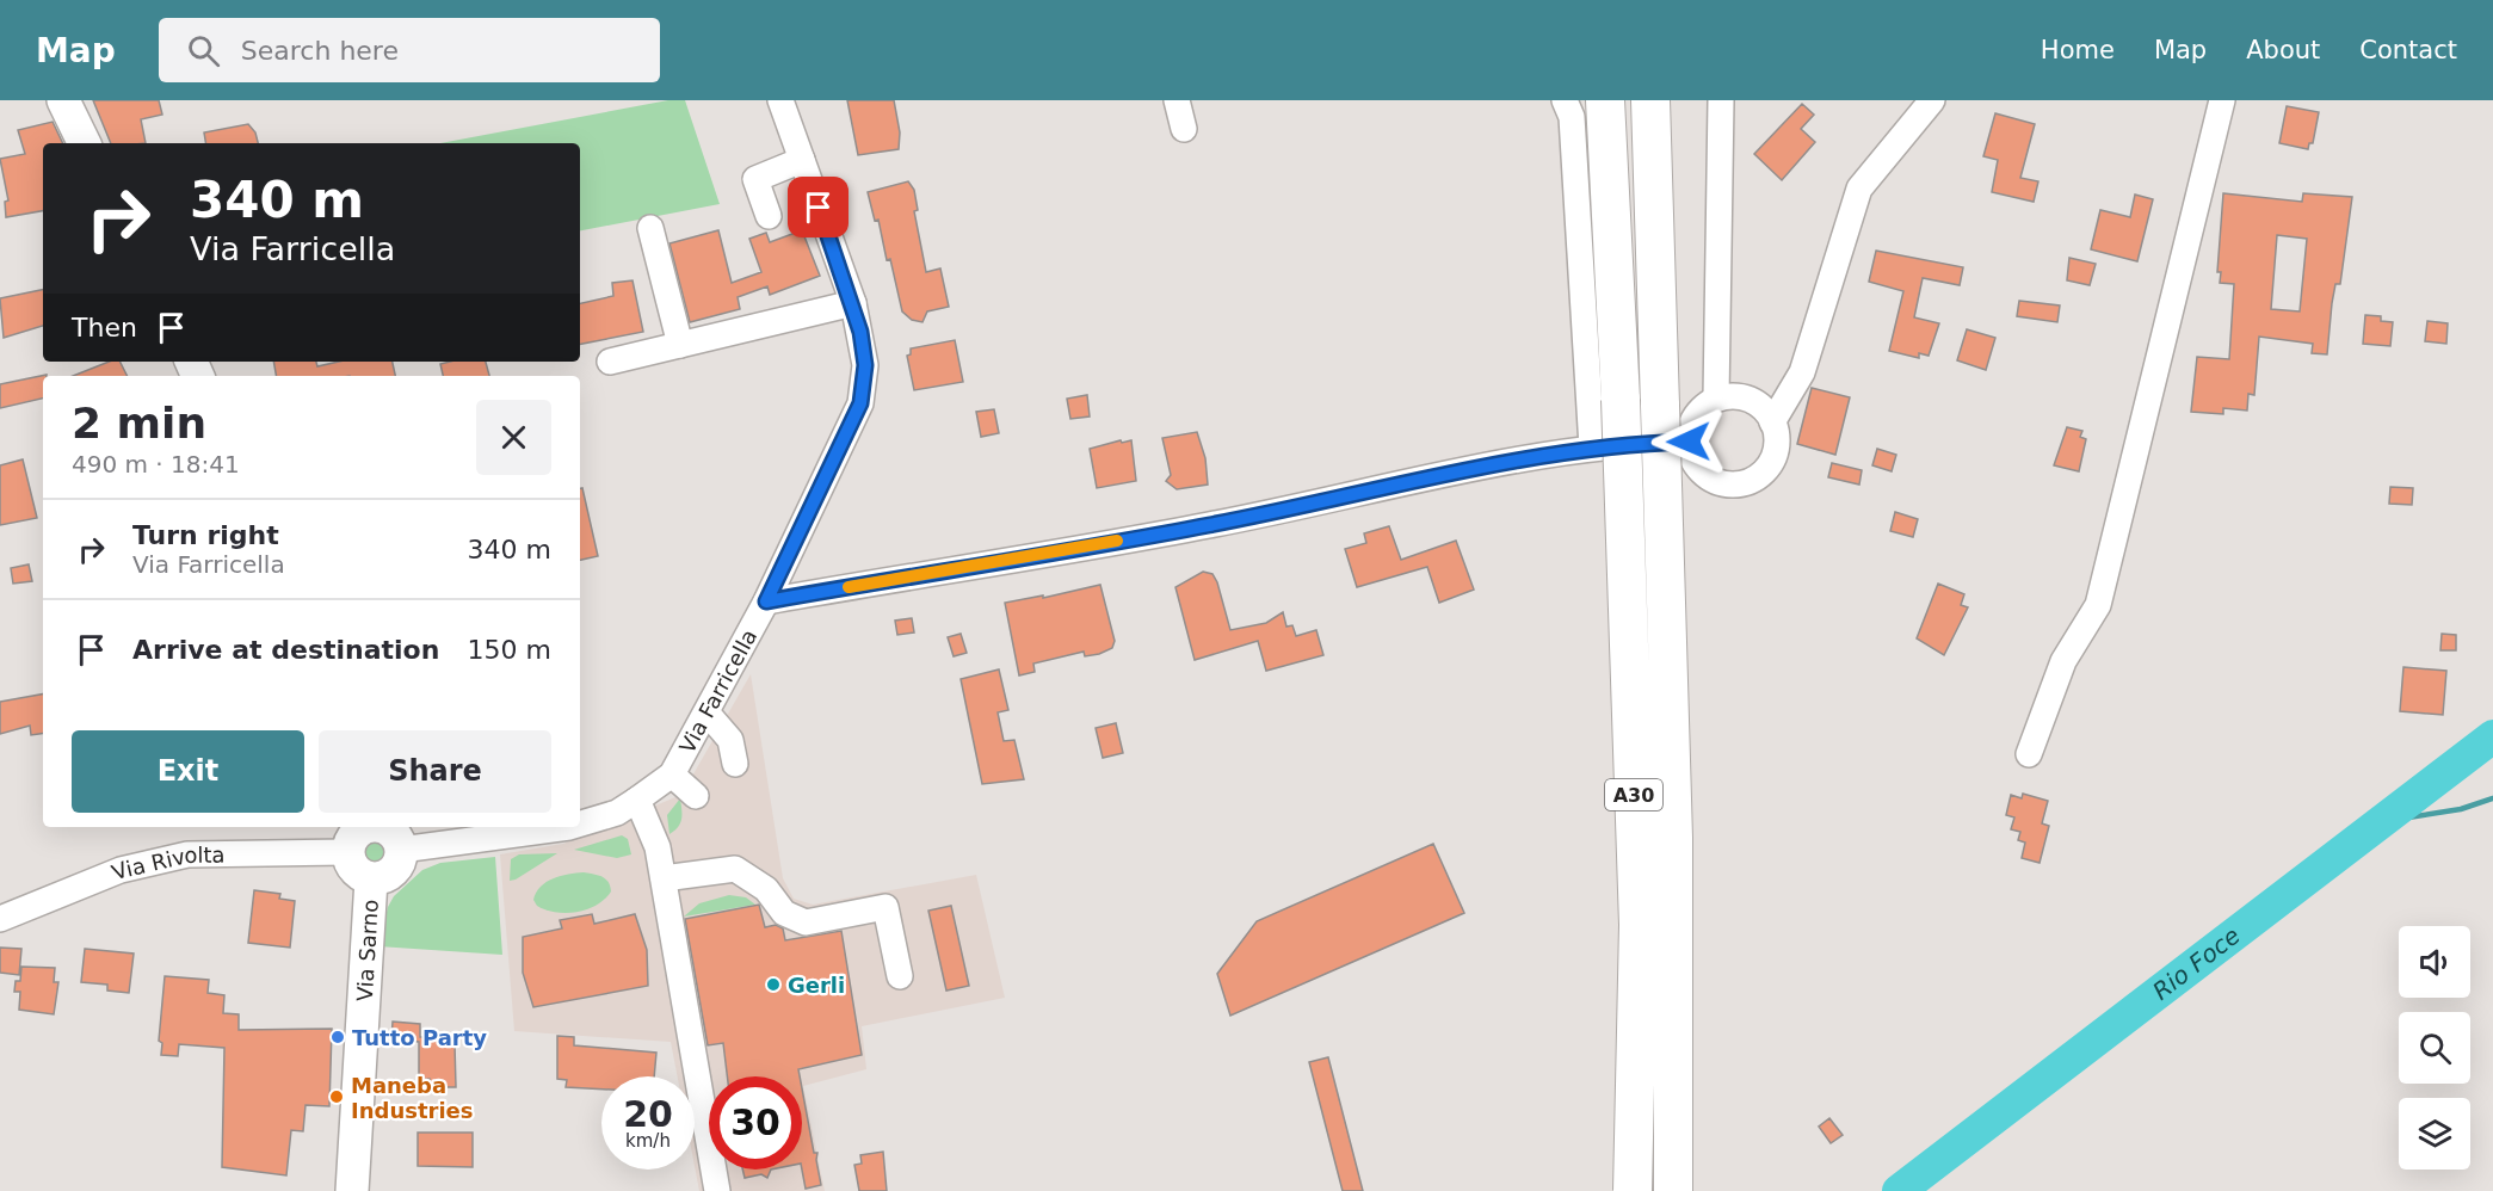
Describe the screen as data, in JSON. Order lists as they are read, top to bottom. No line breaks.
{"streets":{"highway":["A30"],"main road":["Via Sarno"],"street":["Via Farricella","Via Rivolta"]},"water":["Rio Foce"],"places":["Gerli","Tutto Party","Maneba Industries"],"page":{"header":"Map","search":"Search here","nav":["Home","Map","About","Contact"],"turn":["340 m","Via Farricella"],"then":"Then","heading":["2 min","490 m · 18:41"],"list":[{"name":"Turn right","note":"Via Farricella","value":"340 m"},{"name":"Arrive at destination","value":"150 m"}],"buttons":["Exit","Share"],"speed":"20 km/h","limit":"30"}}
